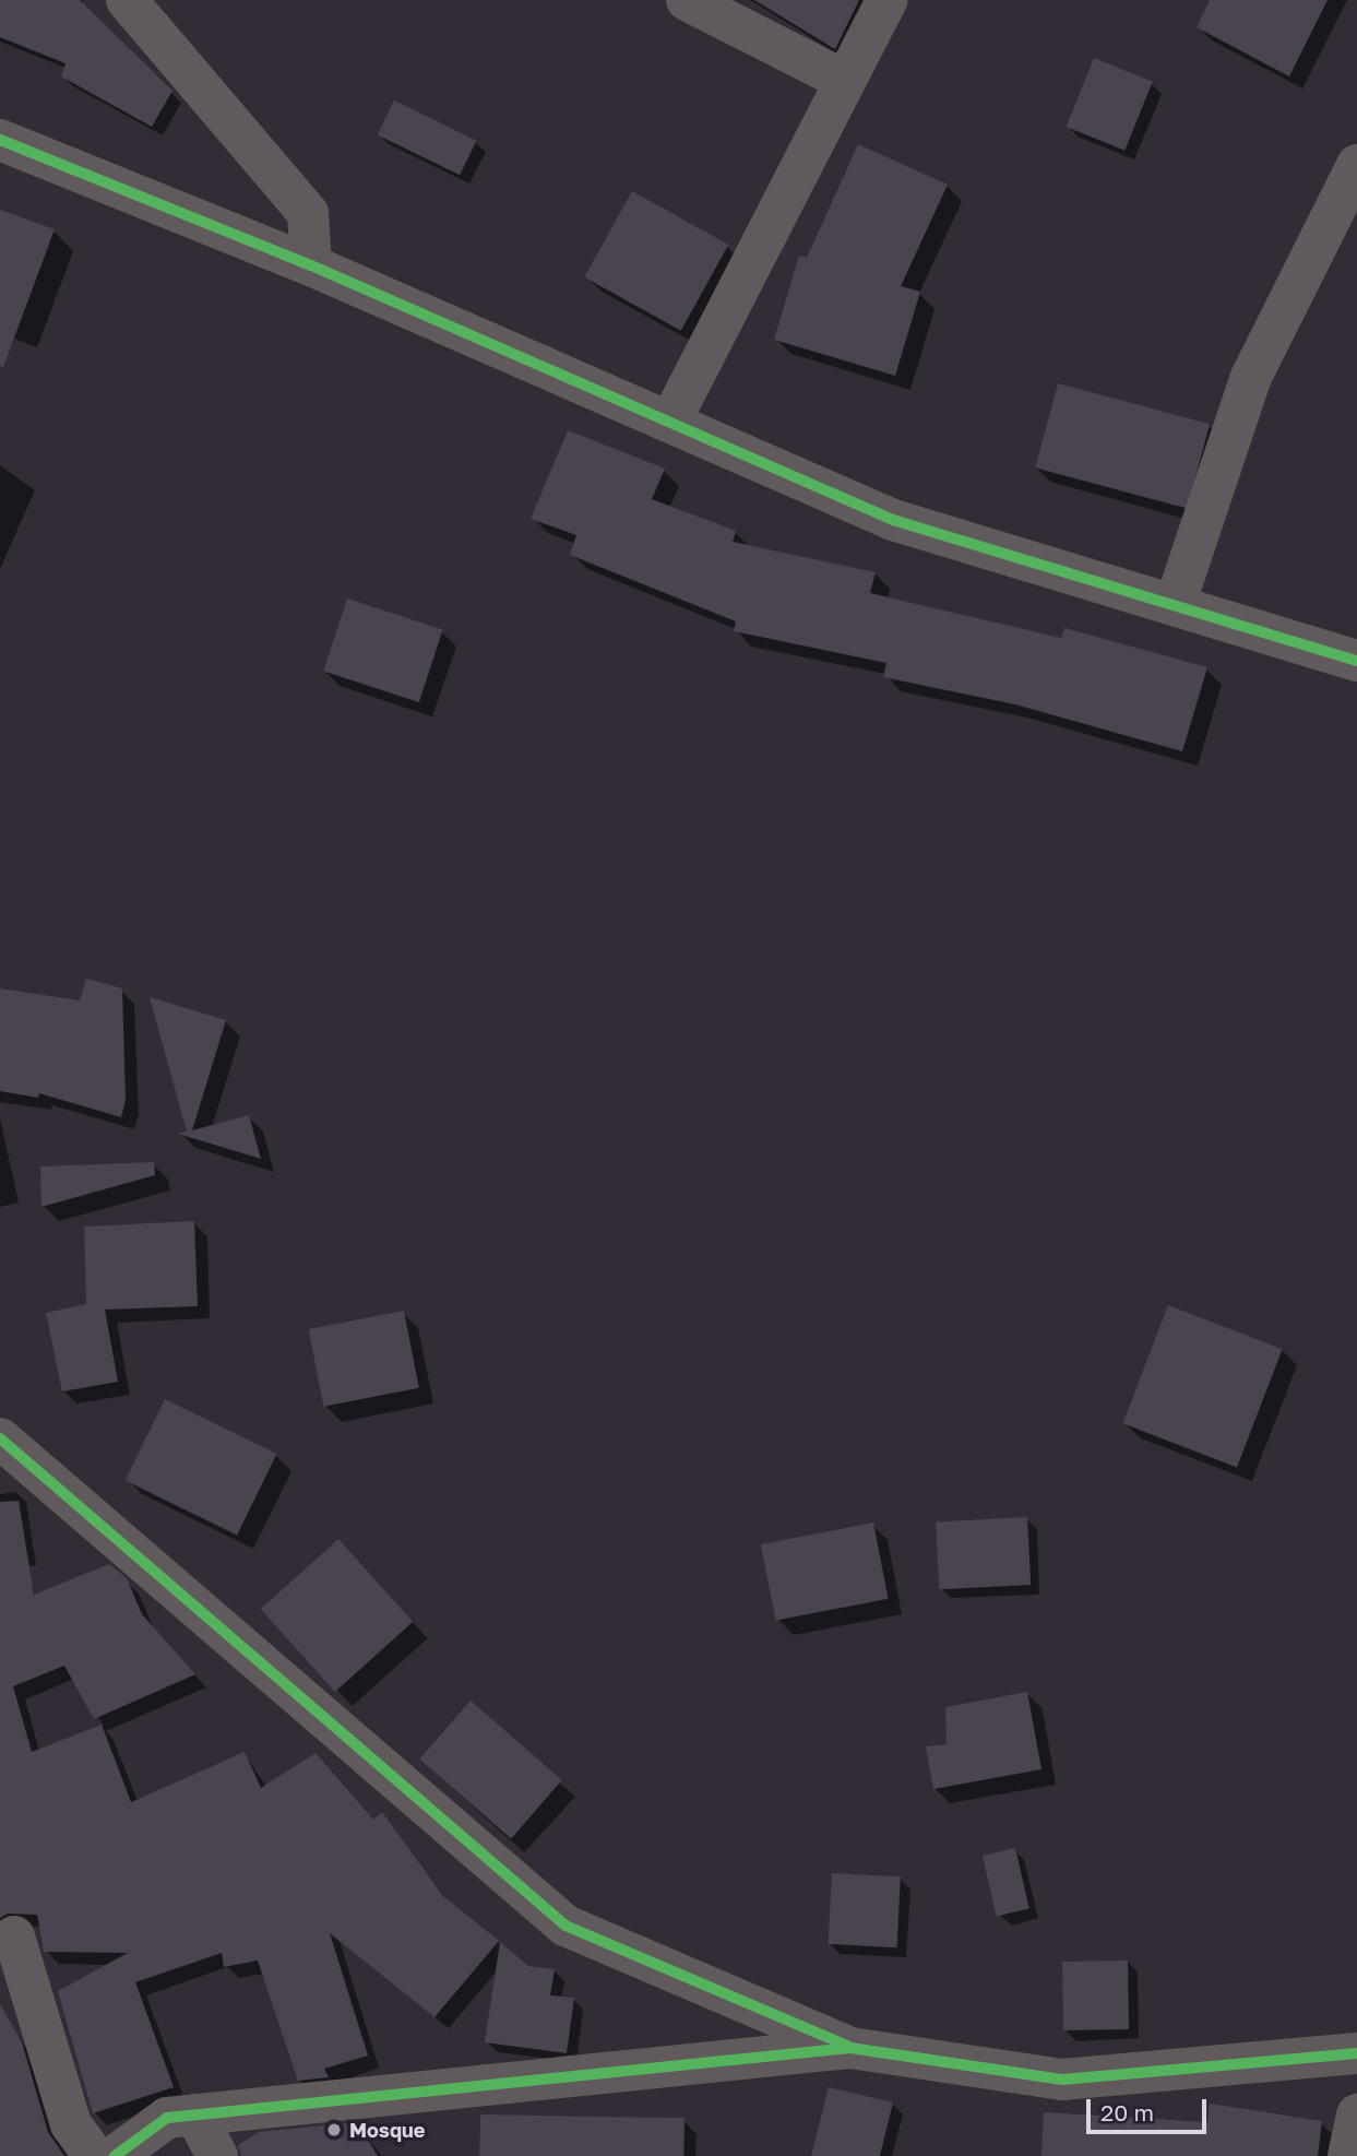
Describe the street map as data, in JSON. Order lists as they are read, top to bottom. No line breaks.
{"places":["Mosque"],"scale_bar":"20 m"}
